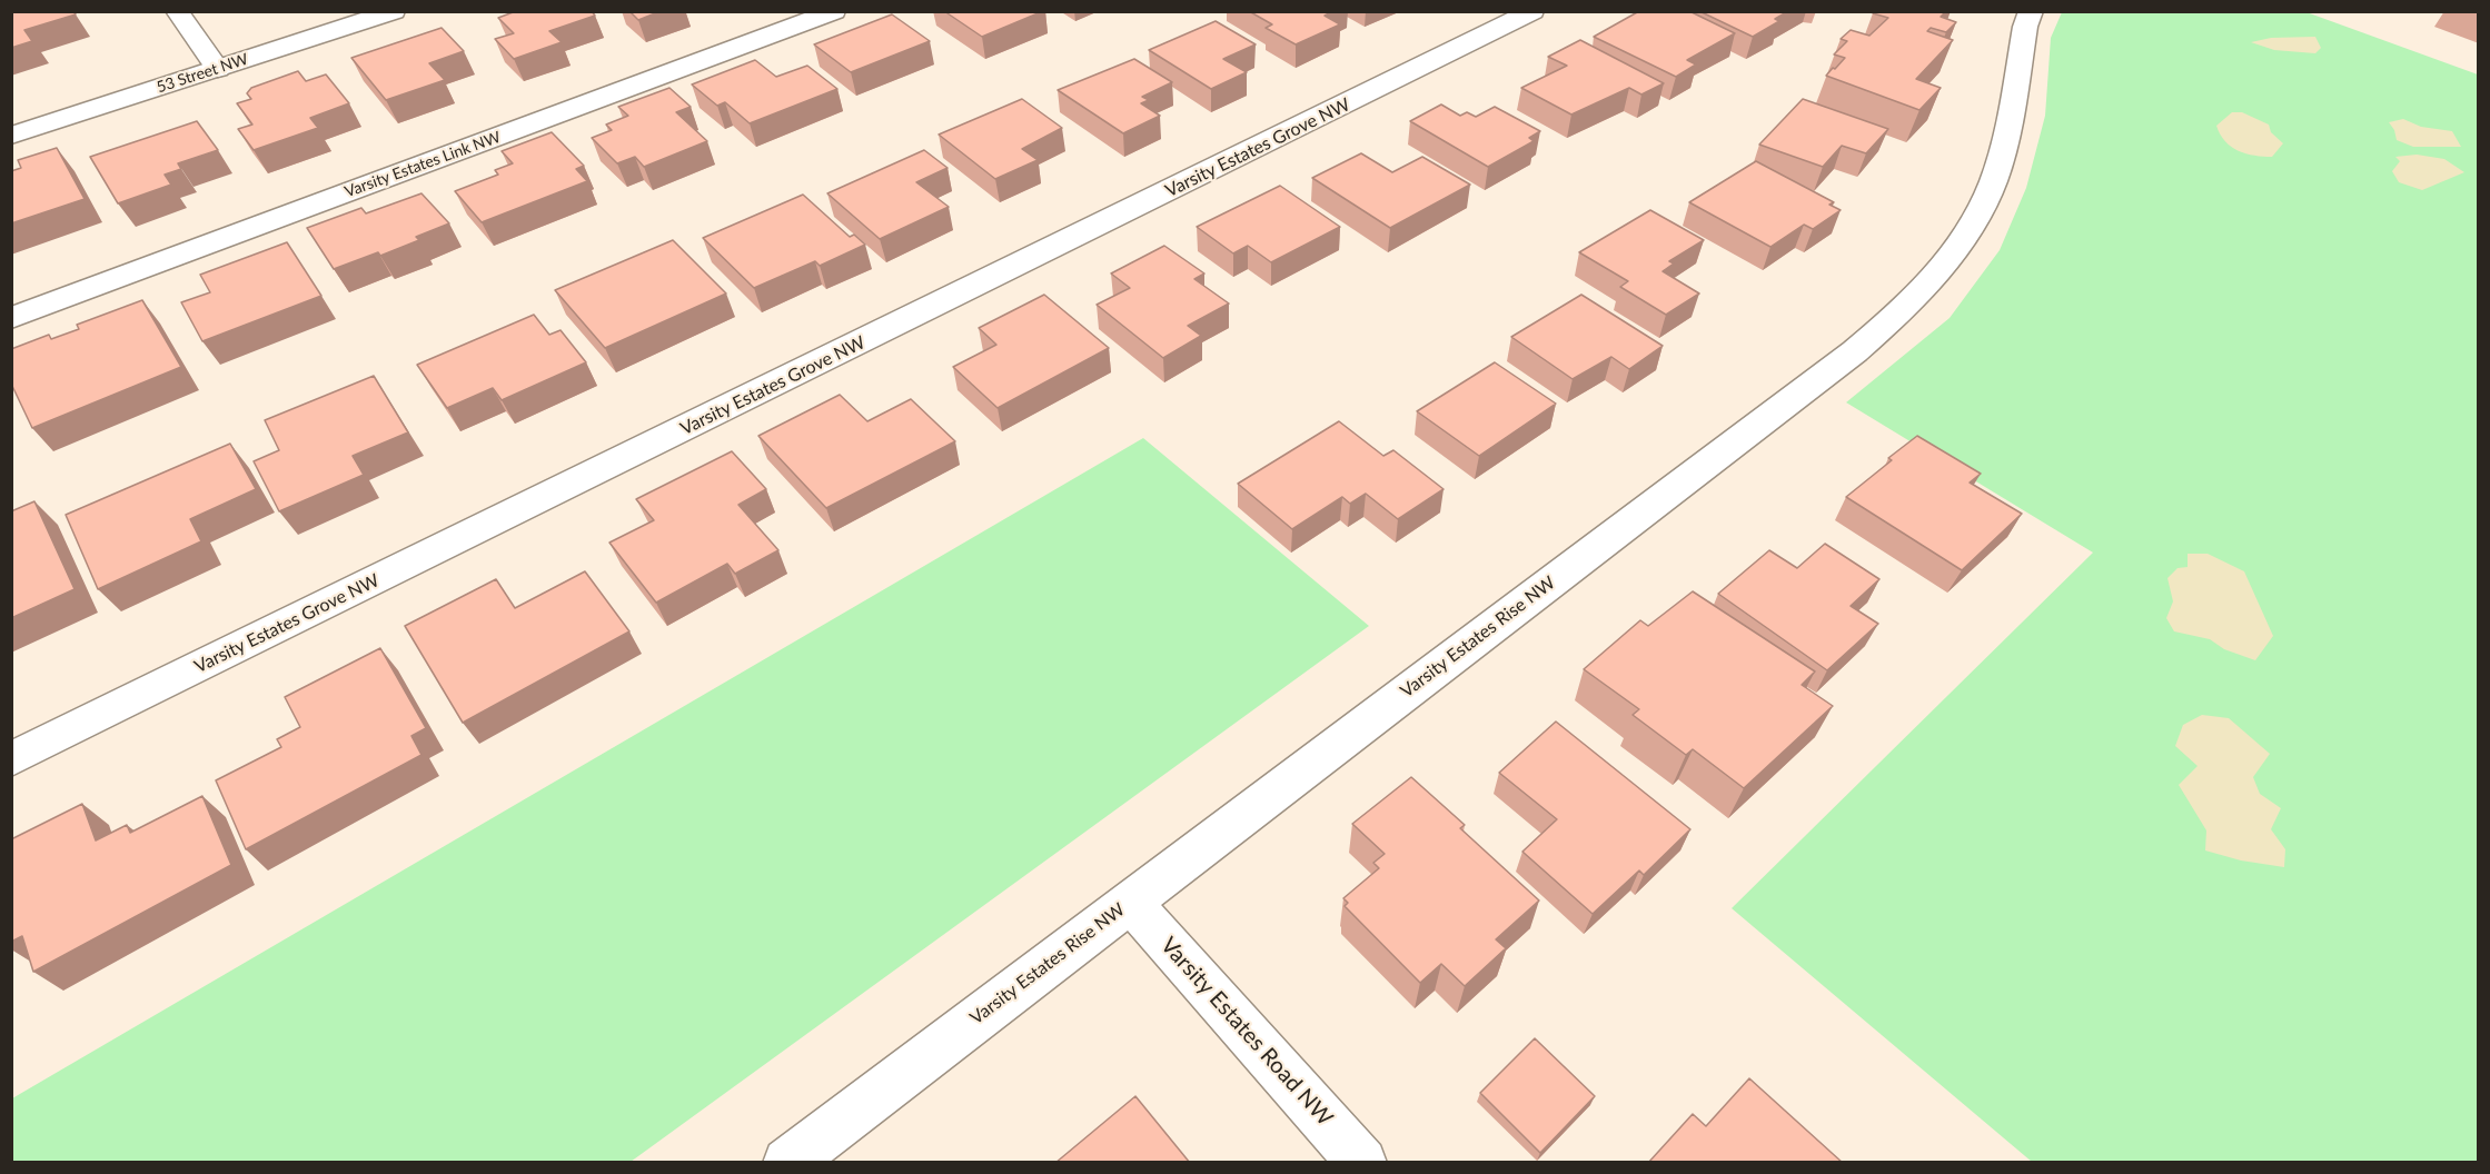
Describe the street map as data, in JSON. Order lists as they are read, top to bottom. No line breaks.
{"streets":{"street":["53 Street NW","Varsity Estates Grove NW","Varsity Estates Link NW","Varsity Estates Rise NW","Varsity Estates Road NW"]},"crossings":[["Varsity Estates Rise NW","Varsity Estates Road NW"]]}
